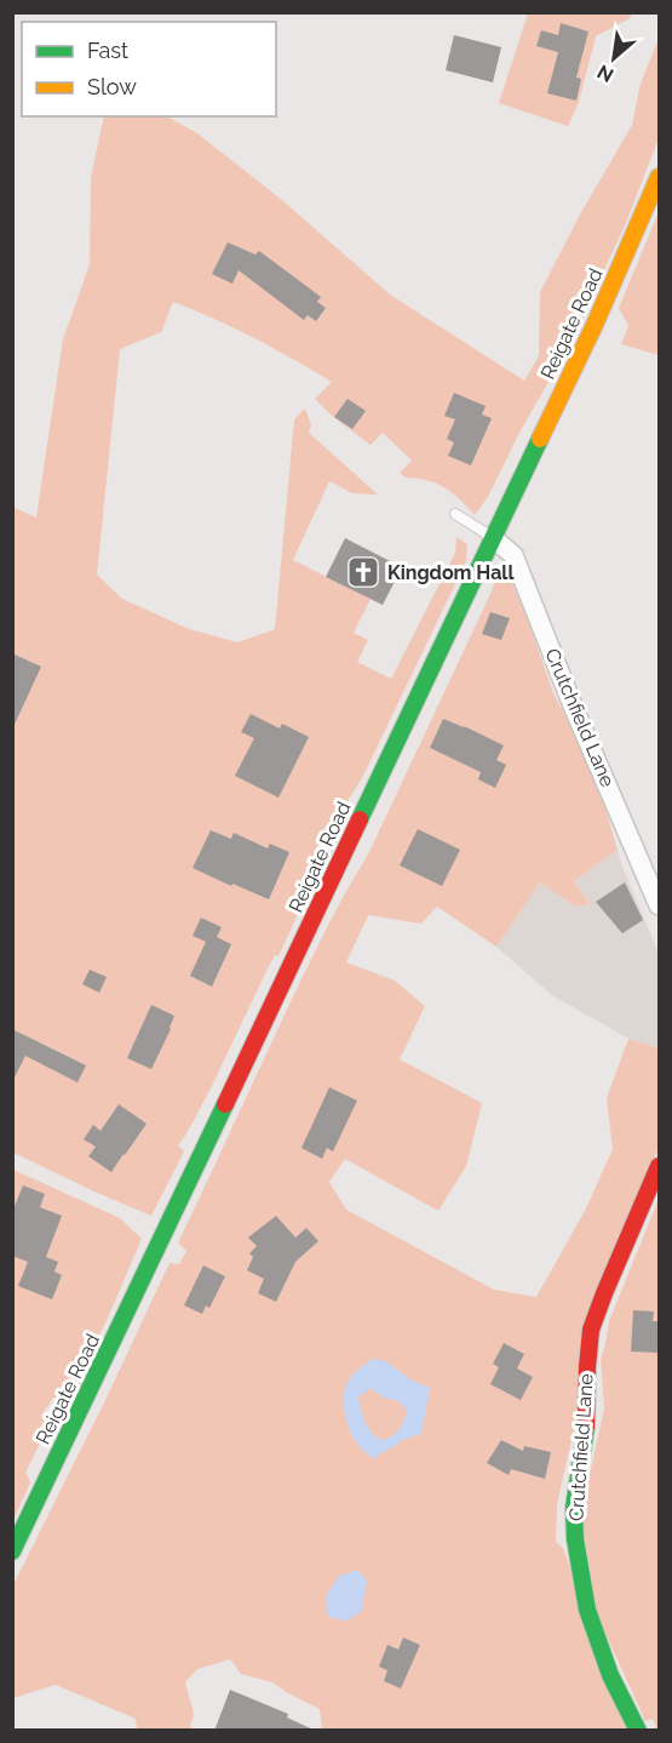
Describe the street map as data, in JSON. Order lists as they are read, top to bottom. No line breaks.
{"streets":{"main road":["Reigate Road","Crutchfield Lane"]},"crossings":[["Reigate Road","Crutchfield Lane"]],"places":{"church":["Kingdom Hall"]},"legend":["Fast","Slow"],"north":"bottom left"}
